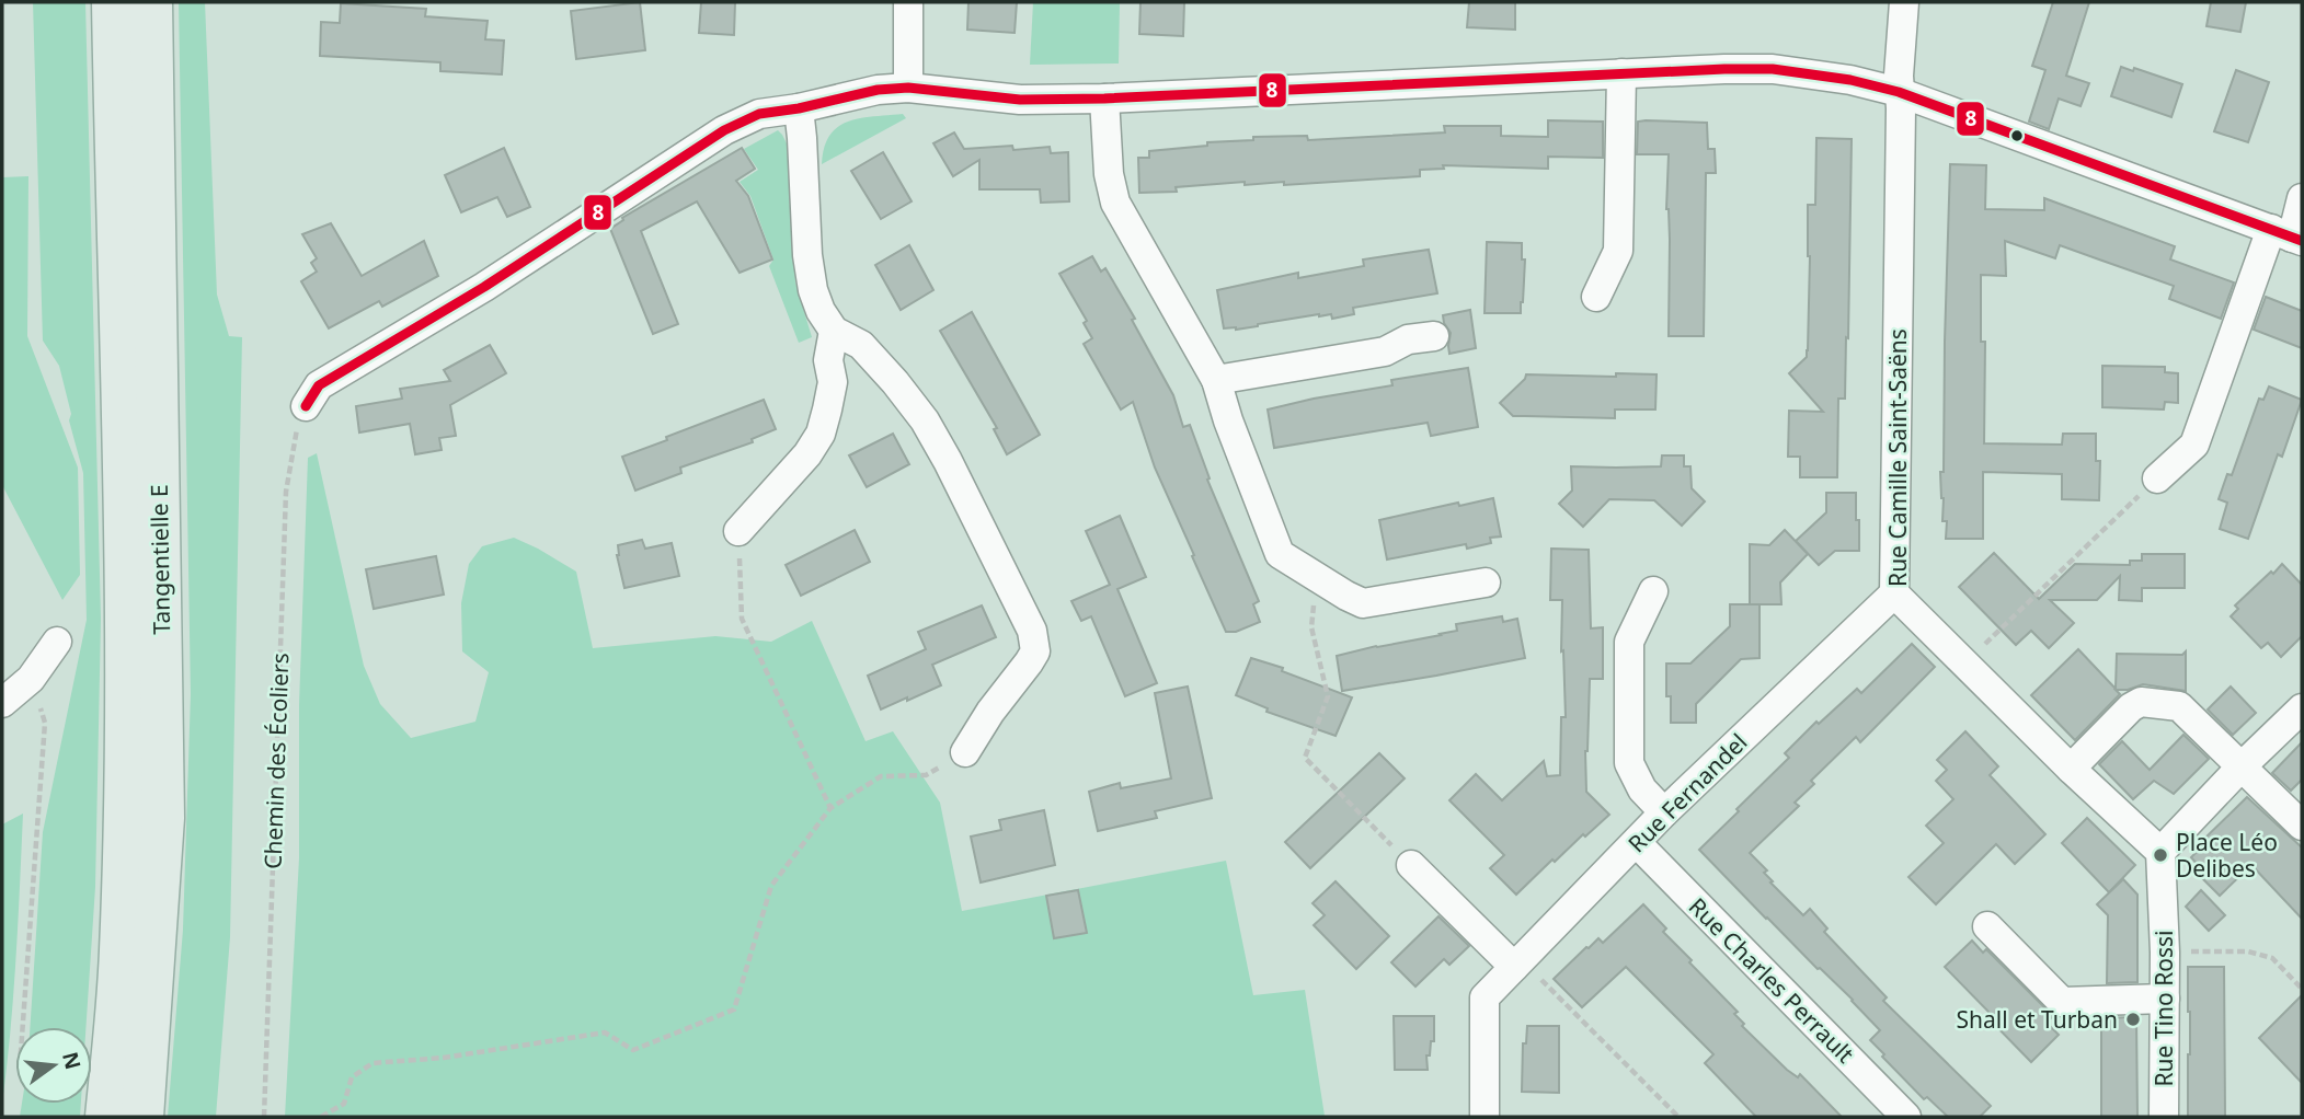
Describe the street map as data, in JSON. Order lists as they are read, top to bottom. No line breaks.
{"streets":{"main road":["Tangentielle E"],"street":["Rue Camille Saint-Saëns","Rue Fernandel","Rue Charles Perrault","Rue Tino Rossi"],"path":["Chemin des Écoliers"]},"crossings":[["Rue Camille Saint-Saëns","Rue Fernandel"],["Rue Camille Saint-Saëns","Rue Tino Rossi"],["Rue Fernandel","Rue Charles Perrault"]],"places":["Place Léo Delibes","Shall et Turban"],"lines":["transit line 8"],"north":"right"}
